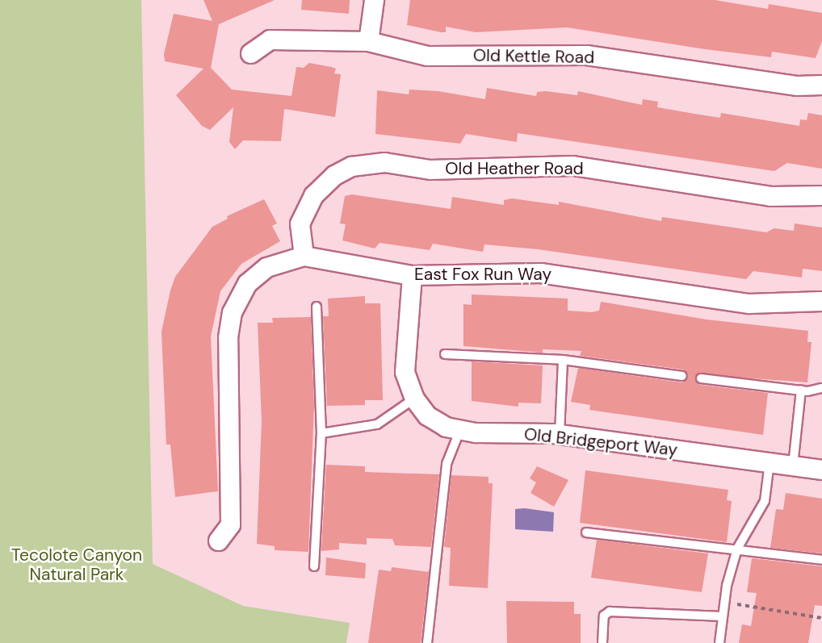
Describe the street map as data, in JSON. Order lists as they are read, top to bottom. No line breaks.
{"streets":{"street":["Old Kettle Road","Old Heather Road","East Fox Run Way","Old Bridgeport Way"]},"crossings":[["Old Heather Road","East Fox Run Way"],["East Fox Run Way","Old Bridgeport Way"]],"parks":["Tecolote Canyon Natural Park"]}
